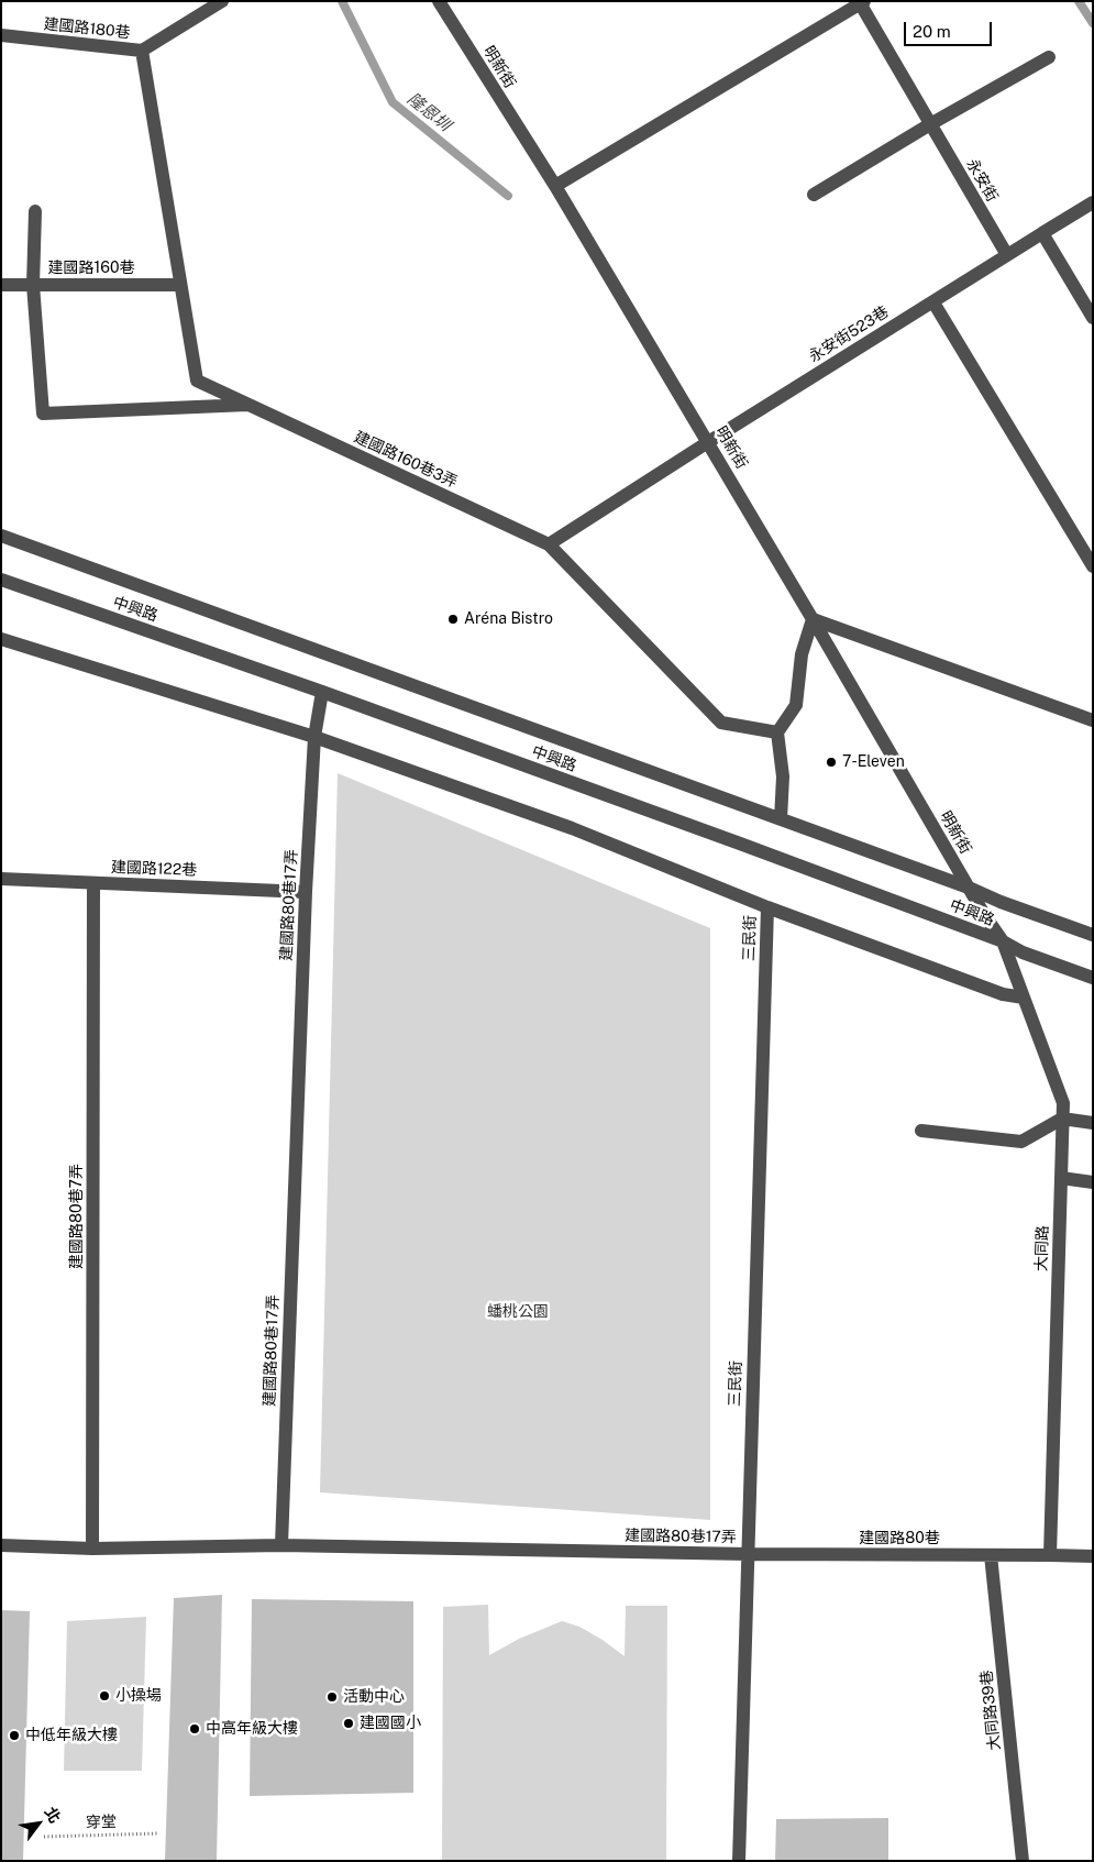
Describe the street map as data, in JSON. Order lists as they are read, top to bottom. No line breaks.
{"streets":{"street":["建國路180巷","明新街","永安街","建國路160巷","永安街523巷","建國路160巷3弄","中興路","建國路122巷","建國路80巷17弄","三民街","建國路80巷7弄","大同路","建國路80巷","大同路39巷"],"path":["穿堂"]},"crossings":[["建國路180巷","建國路160巷3弄"],["明新街","永安街523巷"],["明新街","中興路"],["明新街","大同路"],["永安街","永安街523巷"],["建國路160巷","建國路160巷3弄"],["永安街523巷","建國路160巷3弄"],["中興路","建國路80巷17弄"],["中興路","大同路"],["建國路122巷","建國路80巷17弄"],["建國路122巷","建國路80巷7弄"],["建國路80巷17弄","三民街"],["建國路80巷17弄","建國路80巷"],["三民街","建國路80巷"],["大同路","建國路80巷"],["建國路80巷","大同路39巷"]],"water":["隆恩圳"],"parks":["蟠桃公園"],"places":["Aréna Bistro","7-Eleven","小操場","活動中心","建國國小","中高年級大樓","中低年級大樓"],"scale_bar":"20 m","north":"top right"}
